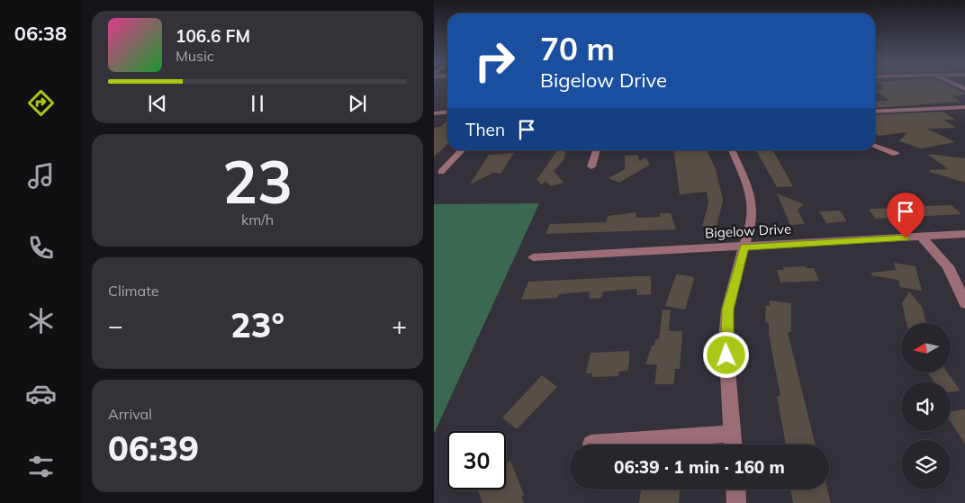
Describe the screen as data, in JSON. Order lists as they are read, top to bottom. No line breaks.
{"streets":{"street":["Bigelow Drive"]},"north":"left","page":{"tabs":"06:38","turn":["70 m","Bigelow Drive"],"song":["106.6 FM","Music"],"then":"Then","tile":[["23","km/h"],"Climate",["Arrival","06:39"]],"heat":["−","23°","+"],"limit":"30","trip":"06:39 · 1 min · 160 m"}}
